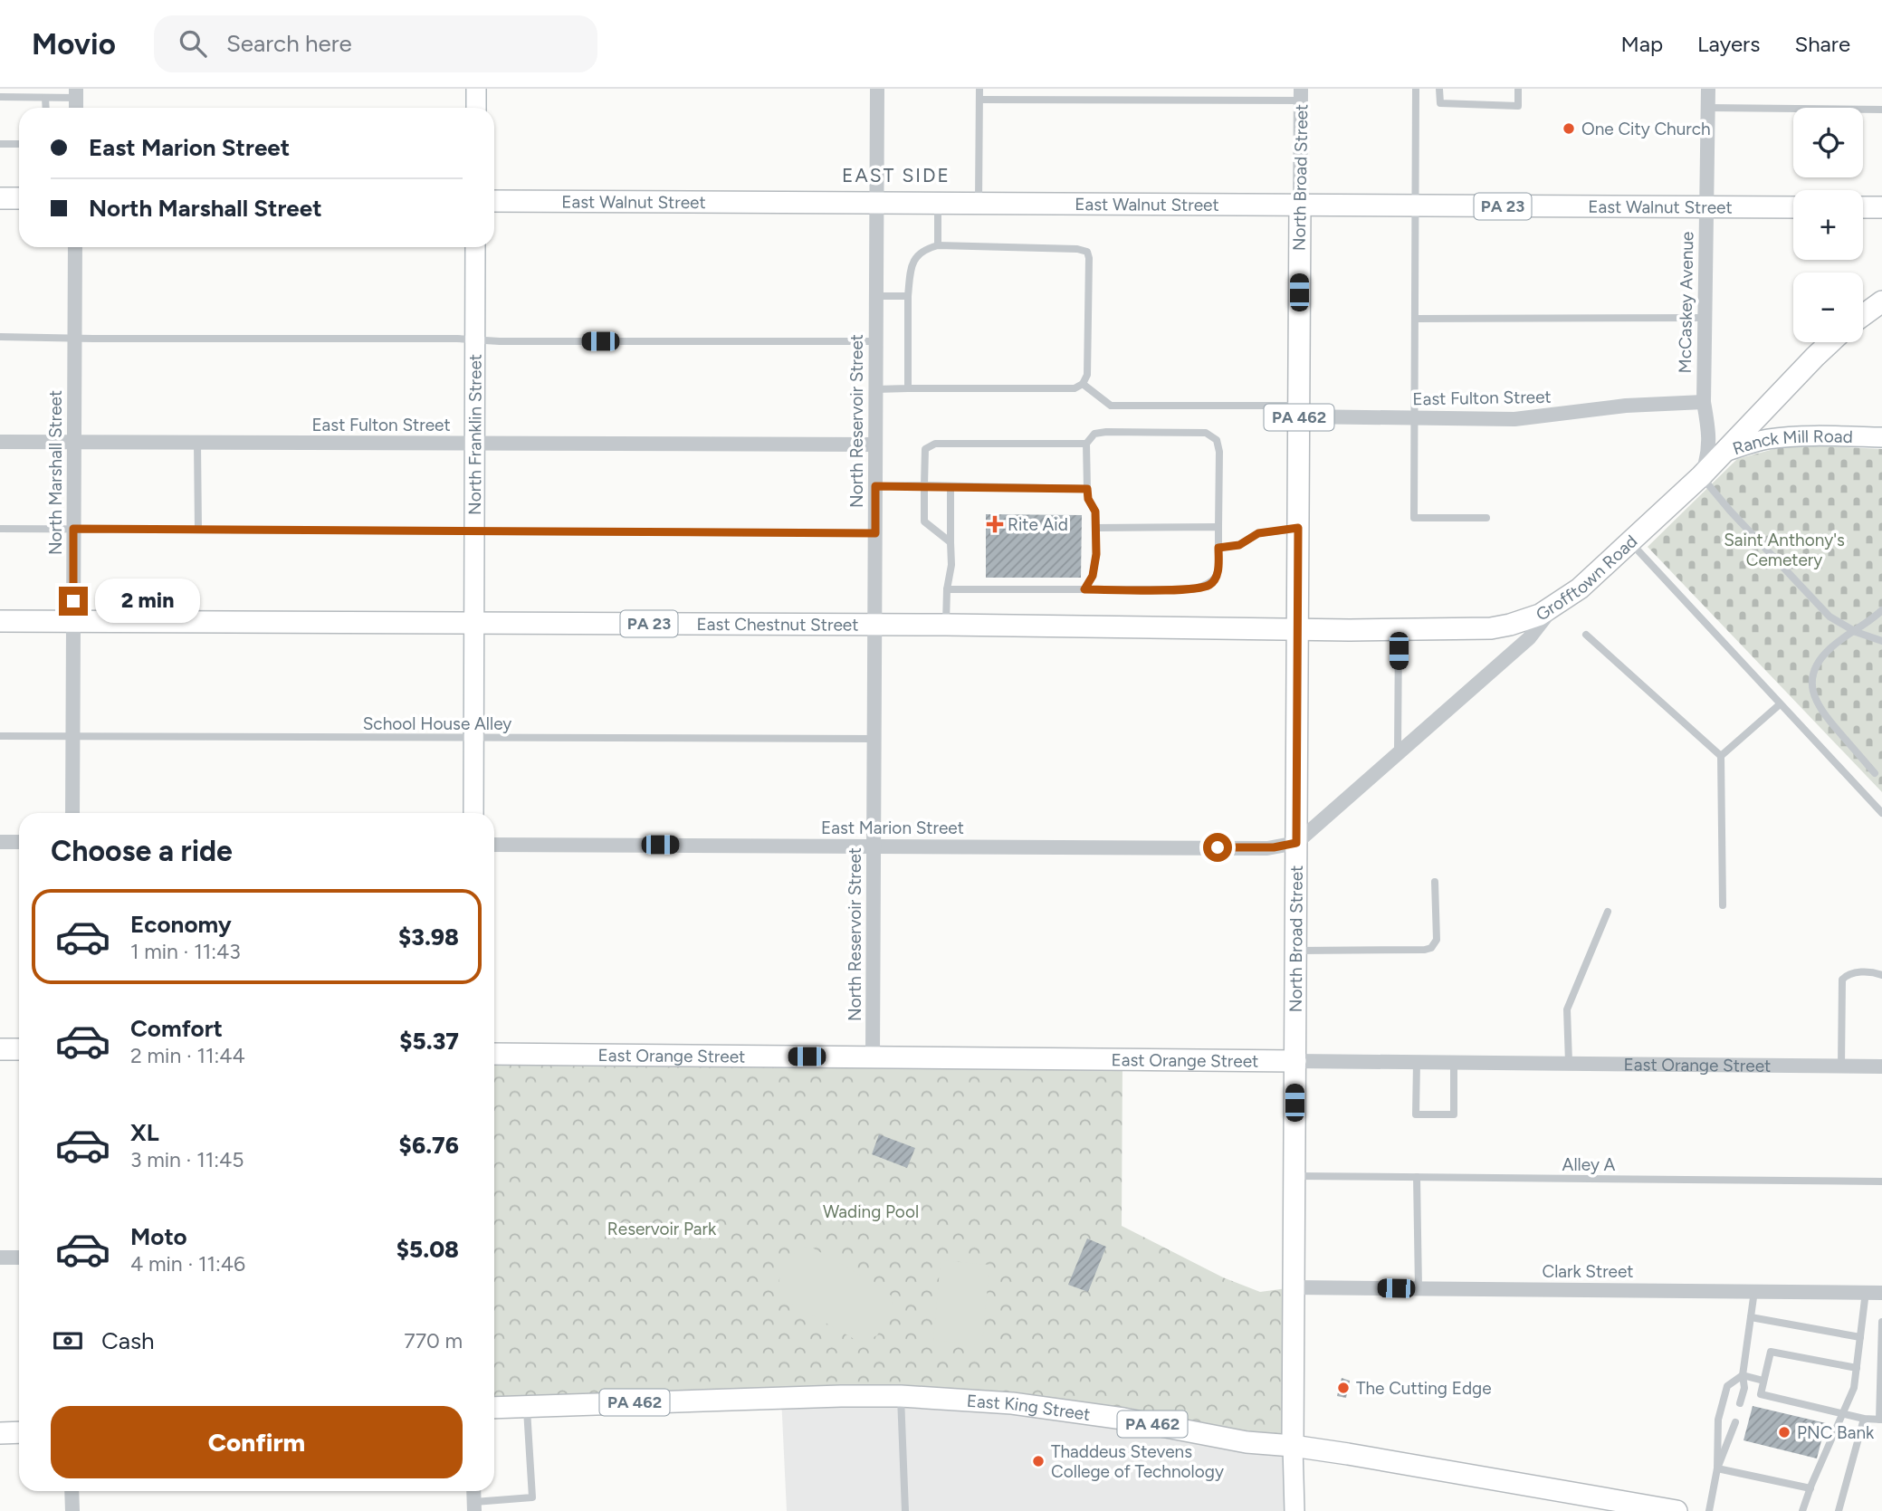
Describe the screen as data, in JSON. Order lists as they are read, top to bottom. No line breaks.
{"streets":{"main road":["North Broad Street","East Walnut Street","PA 23","PA 462","North Franklin Street","Ranck Mill Road","Grofftown Road","East Chestnut Street","East Orange Street","East King Street"],"street":["McCaskey Avenue","East Fulton Street","North Reservoir Street","North Marshall Street","East Marion Street","Clark Street"],"lane":["School House Alley","Alley A"]},"crossings":[["North Broad Street","East Walnut Street"],["North Broad Street","East Fulton Street"],["North Broad Street","Grofftown Road"],["North Broad Street","East Chestnut Street"],["North Broad Street","East Marion Street"],["North Broad Street","East Orange Street"],["North Broad Street","Alley A"],["North Broad Street","Clark Street"],["North Broad Street","East King Street"],["East Walnut Street","McCaskey Avenue"],["East Walnut Street","North Reservoir Street"],["McCaskey Avenue","East Fulton Street"],["McCaskey Avenue","Grofftown Road"],["East Fulton Street","North Reservoir Street"],["East Fulton Street","North Franklin Street"],["East Fulton Street","North Marshall Street"],["North Reservoir Street","East Chestnut Street"],["North Reservoir Street","School House Alley"],["North Reservoir Street","East Marion Street"],["North Reservoir Street","East Orange Street"],["North Franklin Street","East Chestnut Street"],["North Franklin Street","School House Alley"],["Ranck Mill Road","Grofftown Road"],["North Marshall Street","East Chestnut Street"],["North Marshall Street","School House Alley"],["Grofftown Road","East Chestnut Street"],["Grofftown Road","East Marion Street"]],"districts":["EAST SIDE"],"parks":["Saint Anthony's Cemetery","Wading Pool","Reservoir Park"],"places":{"other":["One City Church","The Cutting Edge","PNC Bank","Thaddeus Stevens College of Technology"],"health":["Rite Aid"]},"page":{"header":"Movio","search":"Search here","nav":["Map","Layers","Share"],"map_buttons":["+","−"],"banner":["East Marion Street","North Marshall Street"],"bubble":"2 min","heading":"Choose a ride","list":[{"name":"Economy","note":"1 min · 11:43","value":"$3.98"},{"name":"Comfort","note":"2 min · 11:44","value":"$5.37"},{"name":"XL","note":"3 min · 11:45","value":"$6.76"},{"name":"Moto","note":"4 min · 11:46","value":"$5.08"}],"pay":["Cash","770 m"],"buttons":"Confirm"}}
